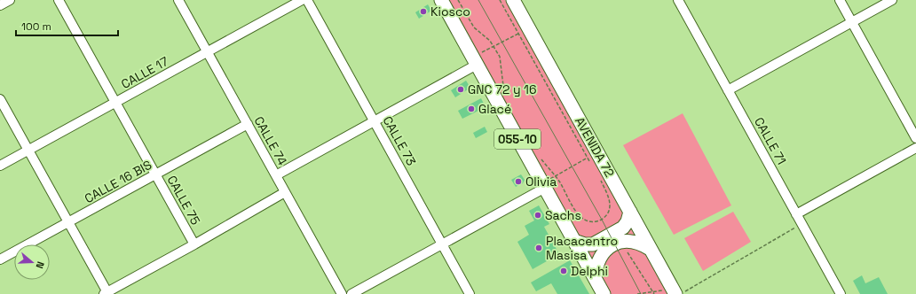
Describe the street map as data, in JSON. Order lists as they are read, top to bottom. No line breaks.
{"streets":{"highway":["055-10","AVENIDA 72"],"street":["CALLE 17","CALLE 74","CALLE 73","CALLE 71","CALLE 16 BIS","CALLE 75"]},"crossings":[["CALLE 17","CALLE 74"],["CALLE 17","CALLE 75"],["CALLE 74","CALLE 16 BIS"],["CALLE 16 BIS","CALLE 75"]],"places":["Kiosco","GNC 72 y 16","Glacé","Olivia","Sachs","Placacentro Masisa","Delphi"],"scale_bar":"100 m","north":"right"}
